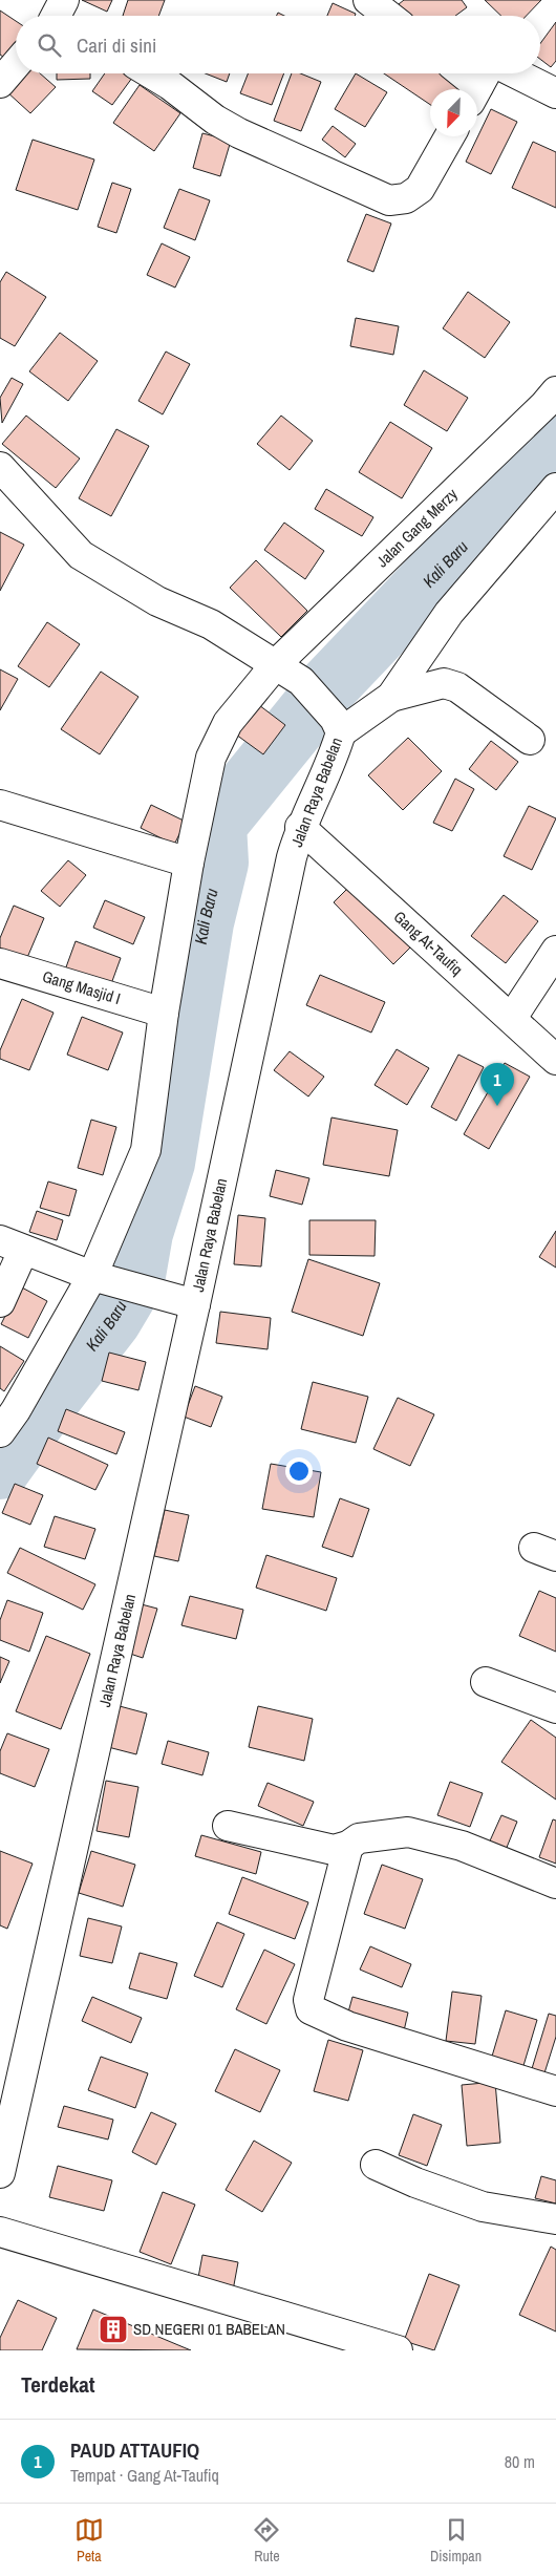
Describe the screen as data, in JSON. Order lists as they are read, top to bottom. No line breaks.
{"streets":{"street":["Jalan Gang Merzy","Jalan Raya Babelan","Gang At-Taufiq","Gang Masjid I"]},"crossings":[["Jalan Gang Merzy","Jalan Raya Babelan"],["Jalan Gang Merzy","Gang Masjid I"],["Jalan Raya Babelan","Gang At-Taufiq"]],"water":["Kali Baru"],"places":{"building":["SD NEGERI 01 BABELAN"]},"north":"bottom left","page":{"search":"Cari di sini","pins":"1","heading":"Terdekat","list":[{"mark":"1","name":"PAUD ATTAUFIQ","note":"Tempat · Gang At-Taufiq","value":"80 m"}],"nav":["Peta","Rute","Disimpan"]}}
